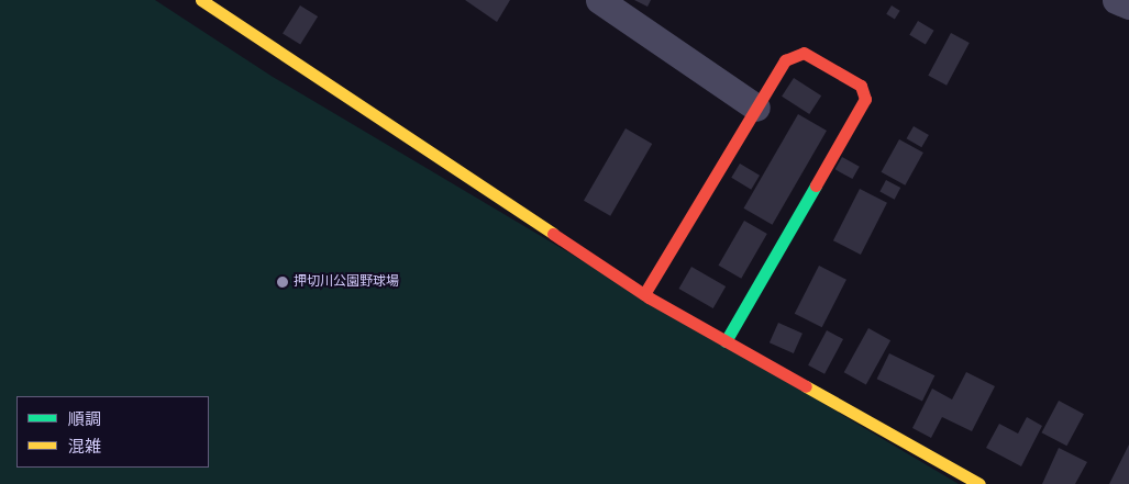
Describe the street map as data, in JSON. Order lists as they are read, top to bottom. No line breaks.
{"places":["押切川公園野球場"],"legend":["順調","混雑"]}
